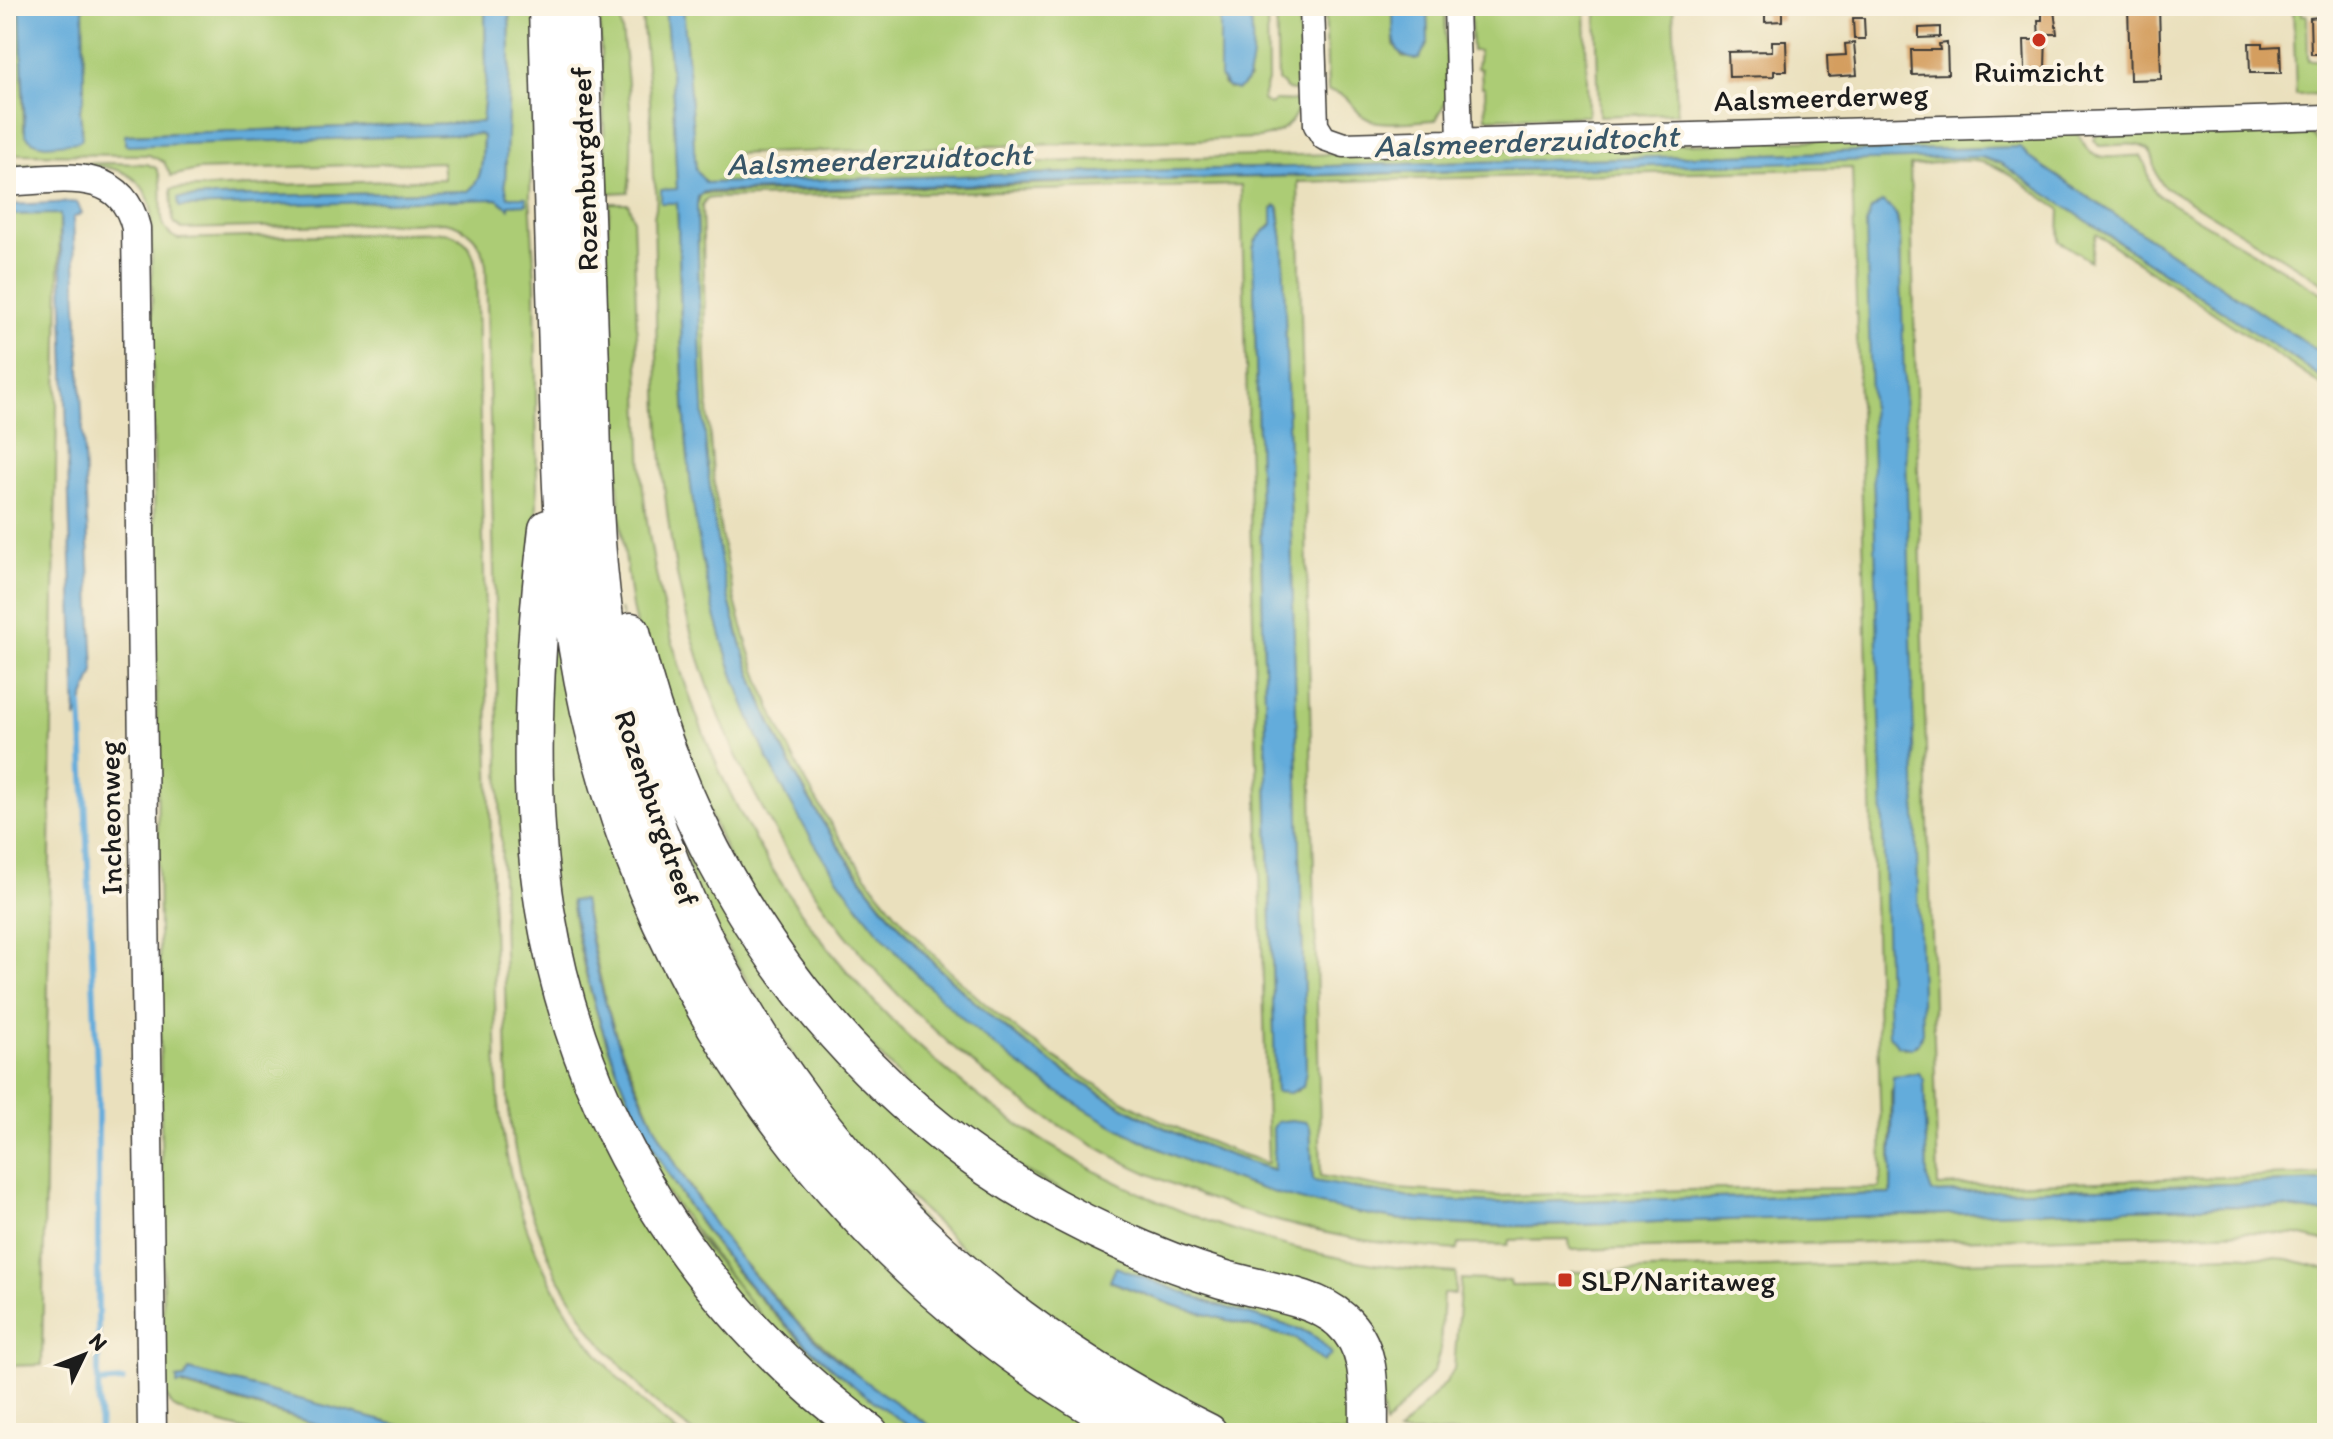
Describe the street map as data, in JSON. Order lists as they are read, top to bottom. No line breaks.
{"streets":{"highway":["Rozenburgdreef"],"street":["Aalsmeerderweg","Incheonweg"]},"water":["Aalsmeerderzuidtocht"],"places":{"other":["Ruimzicht"],"transit":["SLP/Naritaweg"]},"north":"top right"}
